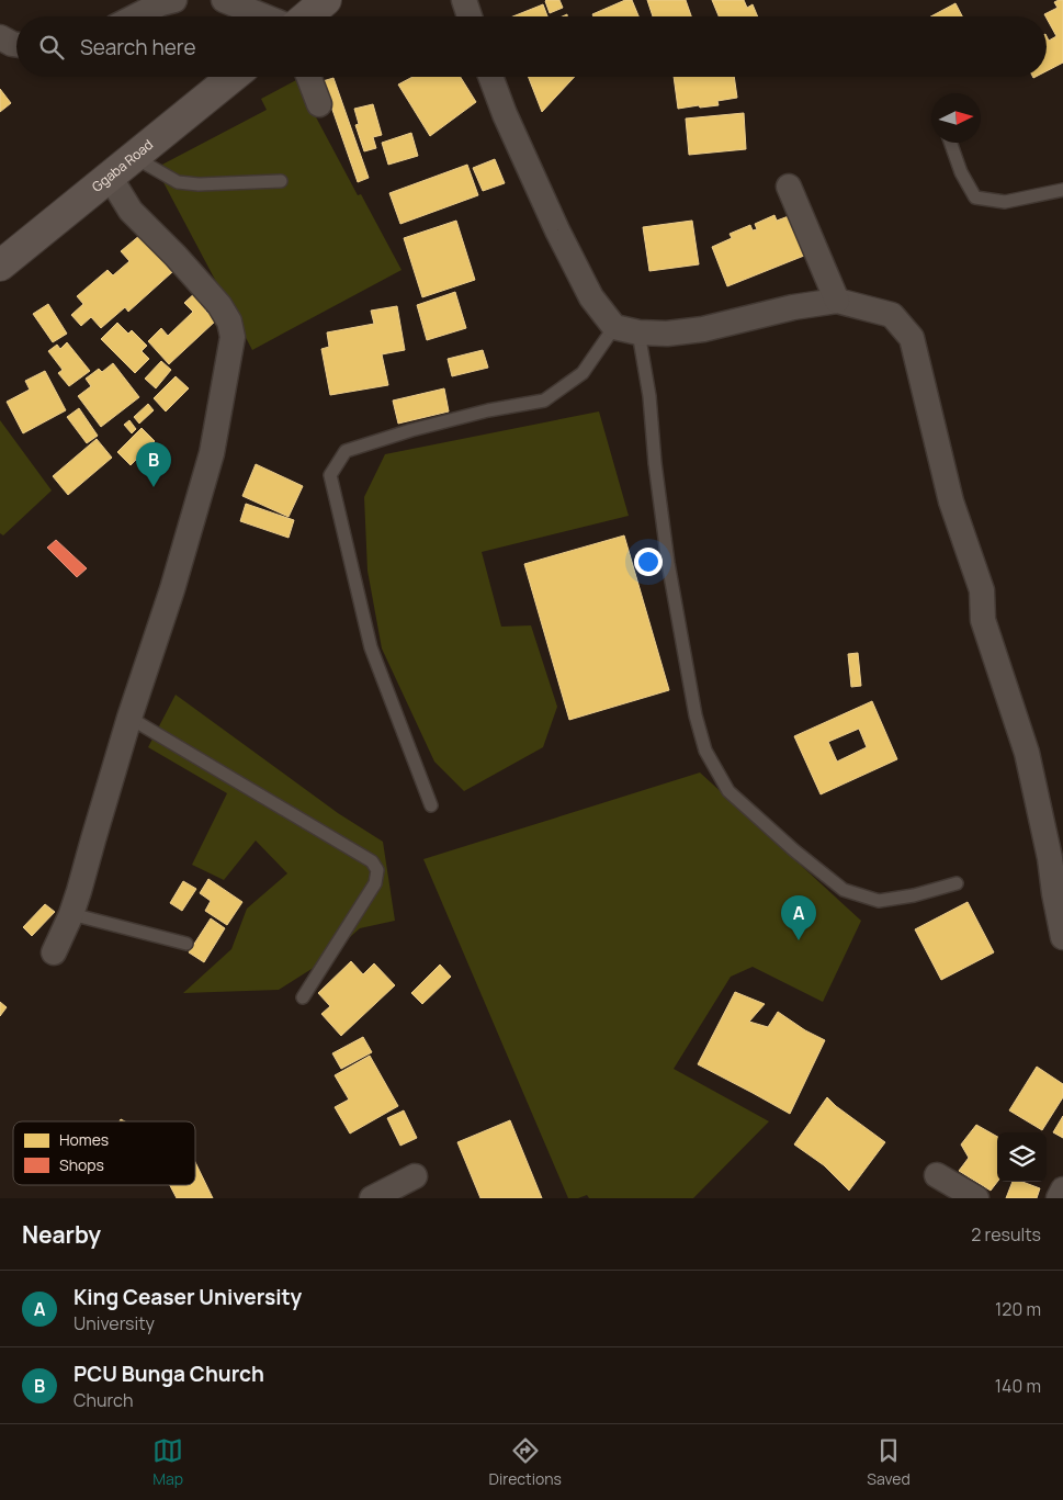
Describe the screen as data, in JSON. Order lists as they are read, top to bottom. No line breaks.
{"streets":{"main road":["Ggaba Road"]},"legend":["Homes","Shops"],"north":"right","page":{"search":"Search here","pins":["B","A"],"heading":["Nearby","2 results"],"list":[{"mark":"A","name":"King Ceaser University","note":"University","value":"120 m"},{"mark":"B","name":"PCU Bunga Church","note":"Church","value":"140 m"}],"nav":["Map","Directions","Saved"]}}
